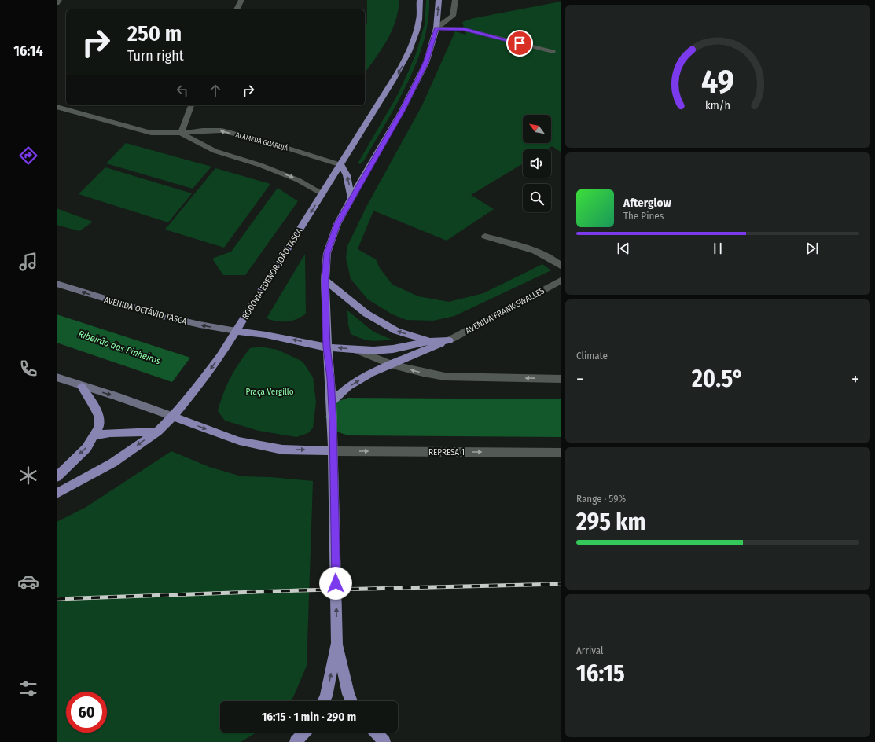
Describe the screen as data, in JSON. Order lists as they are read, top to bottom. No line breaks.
{"streets":{"main road":["RODOVIA EDENOR JOÃO TASCA"],"street":["ALAMEDA GUARUJÁ","AVENIDA OCTÁVIO TASCA","AVENIDA FRANK SWALLES","REPRESA 1"]},"crossings":[["ALAMEDA GUARUJÁ","RODOVIA EDENOR JOÃO TASCA"],["RODOVIA EDENOR JOÃO TASCA","AVENIDA OCTÁVIO TASCA"]],"one_way":["AVENIDA OCTÁVIO TASCA"],"water":["Ribeirão dos Pinheiros"],"parks":["Praça Vergillo"],"north":"top left","page":{"tabs":"16:14","turn":["250 m","Turn right"],"song":["Afterglow","The Pines"],"tile":["Climate",["Range · 59%","295 km"],["Arrival","16:15"]],"heat":["−","20.5°","+"],"limit":"60","trip":"16:15 · 1 min · 290 m","gauge":["49","km/h"]}}
